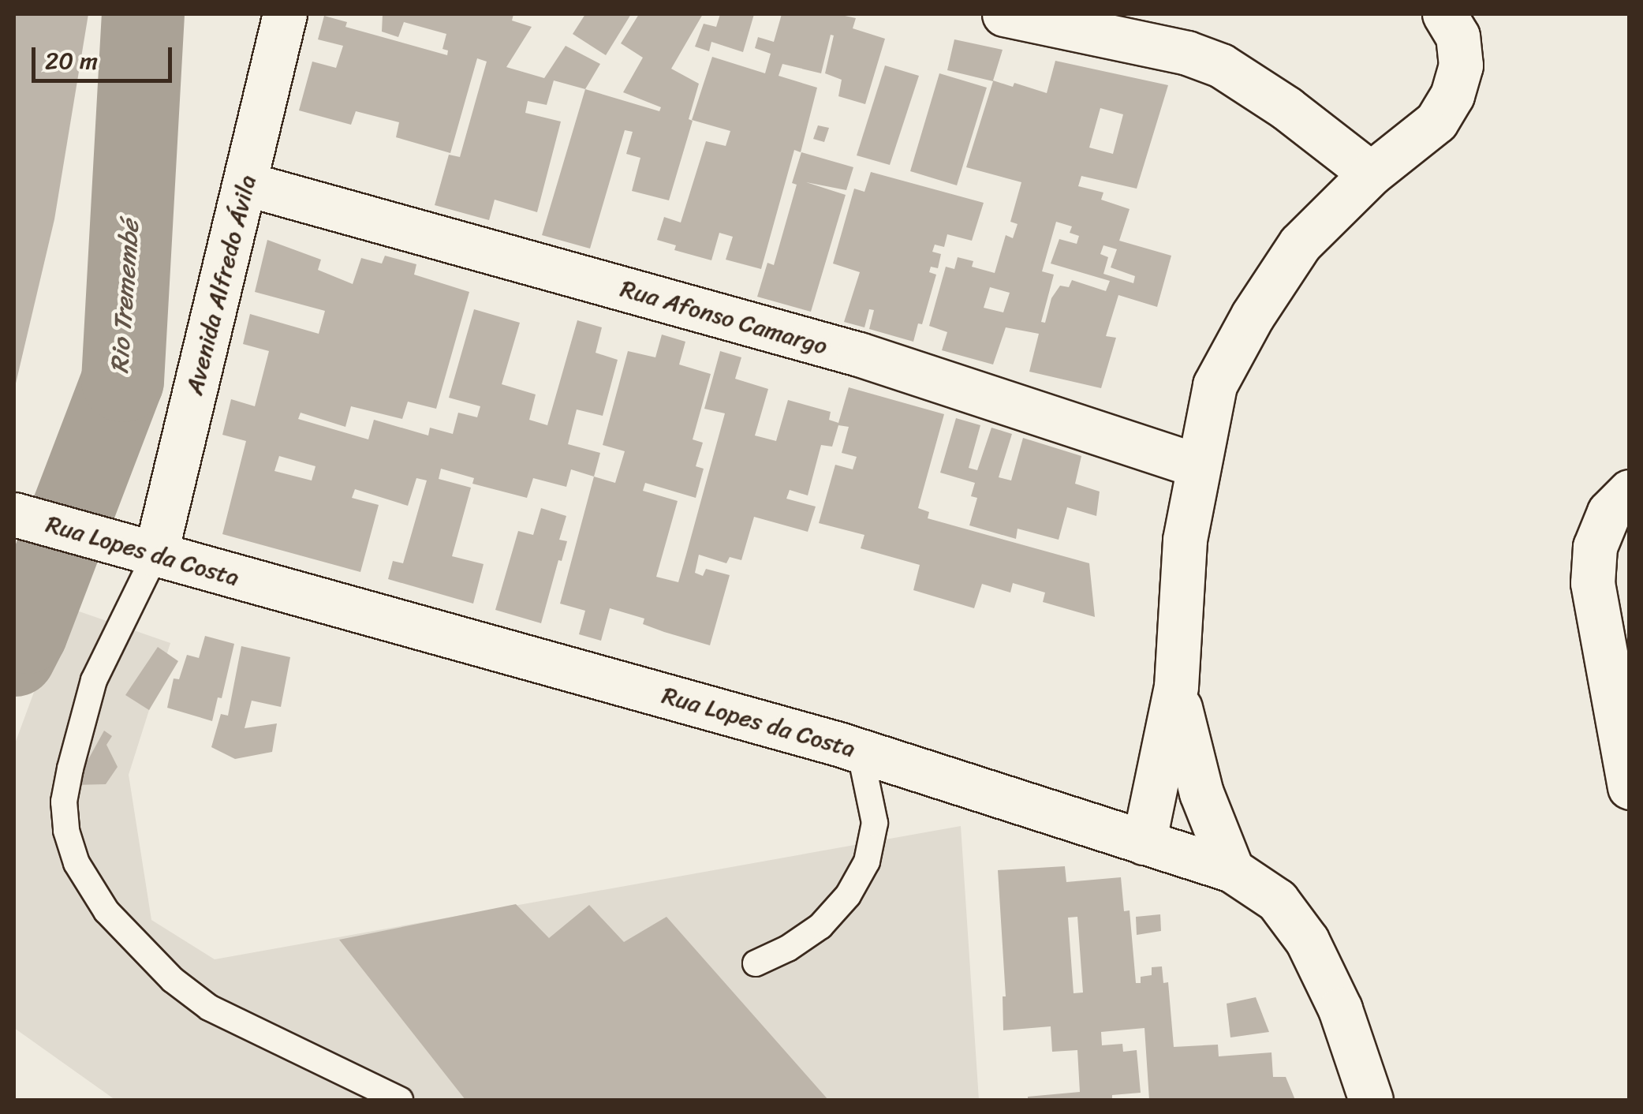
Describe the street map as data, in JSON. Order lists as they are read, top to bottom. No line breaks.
{"streets":{"street":["Avenida Alfredo Ávila","Rua Afonso Camargo","Rua Lopes da Costa"]},"crossings":[["Avenida Alfredo Ávila","Rua Afonso Camargo"],["Avenida Alfredo Ávila","Rua Lopes da Costa"]],"water":["Rio Tremembé"],"scale_bar":"20 m"}
